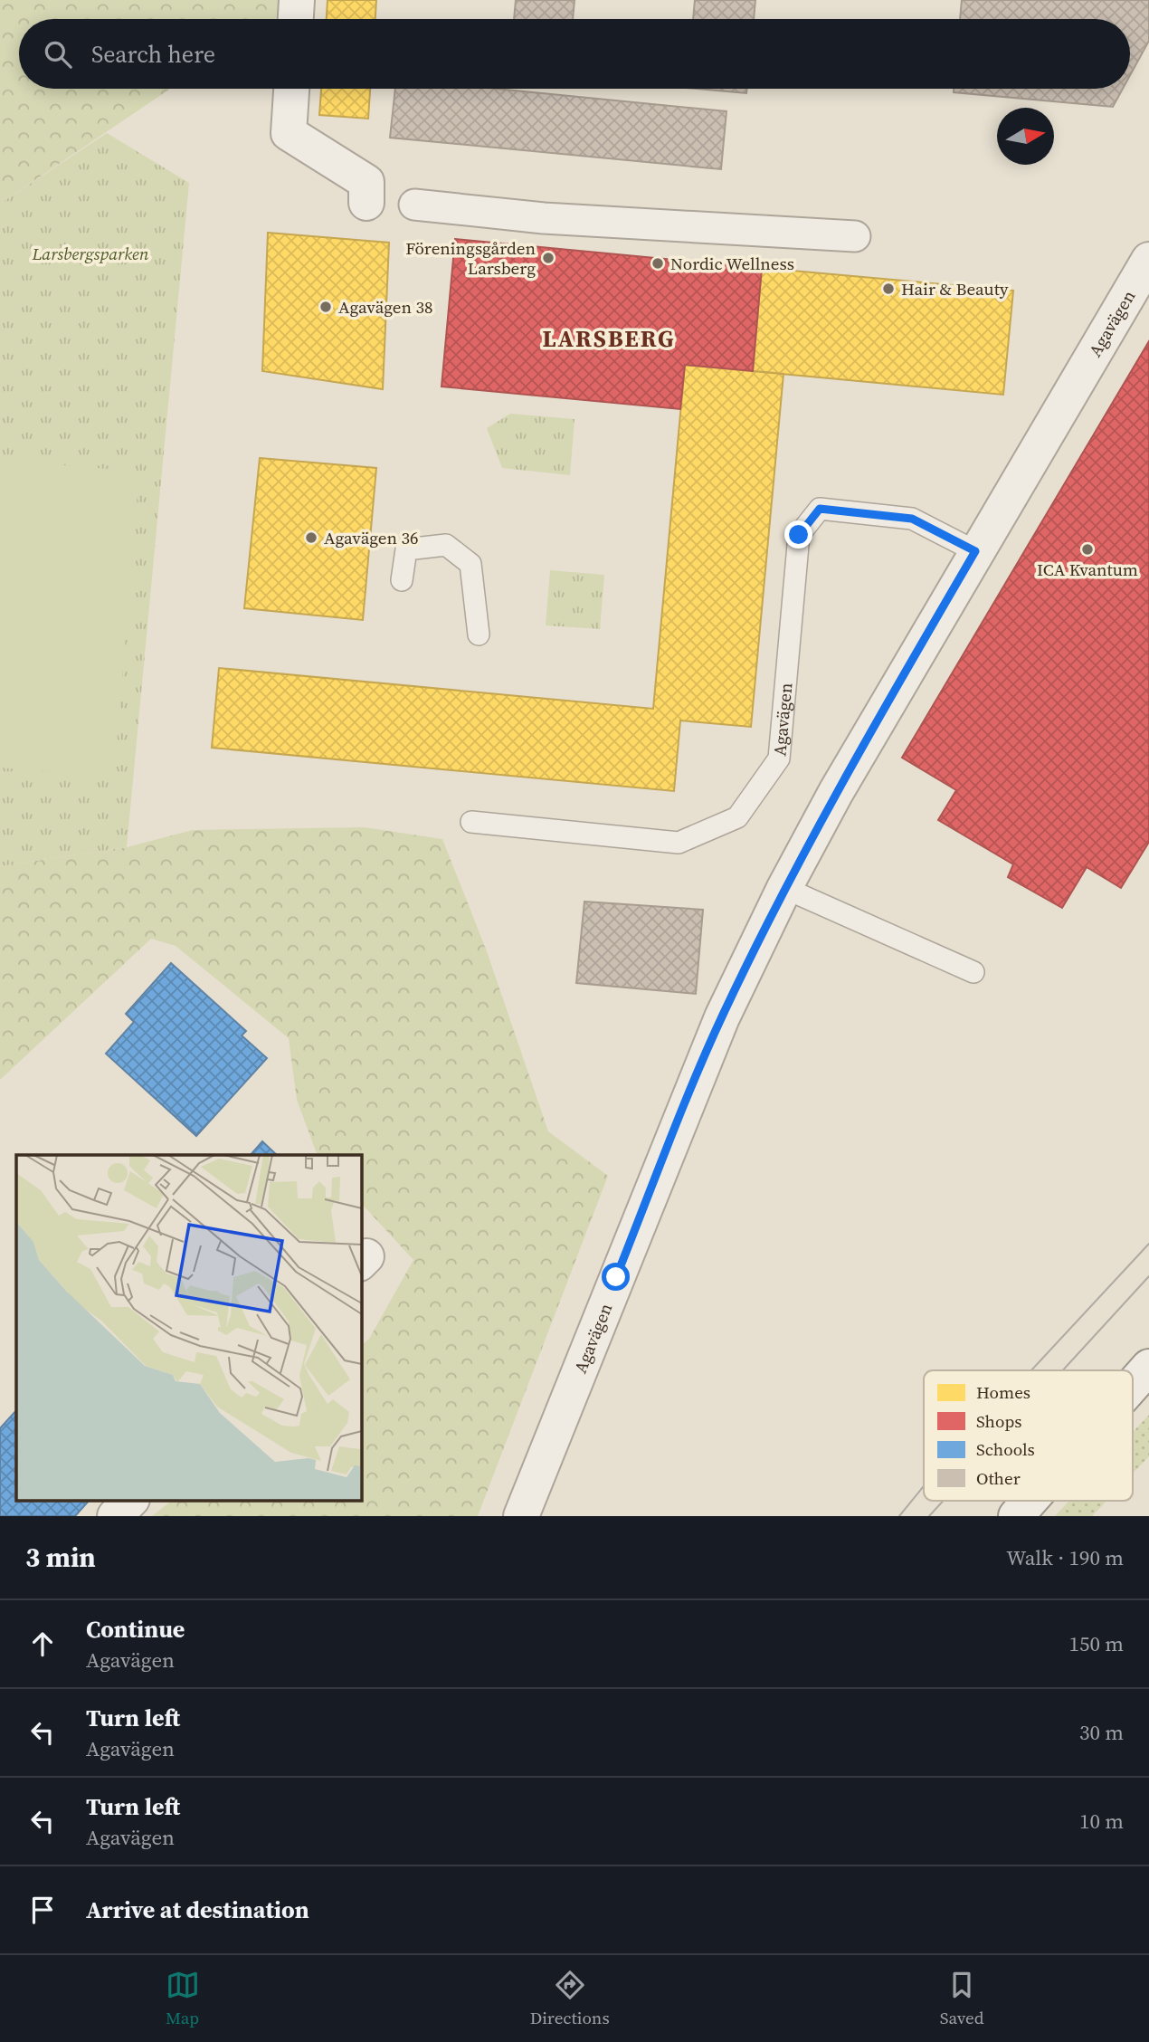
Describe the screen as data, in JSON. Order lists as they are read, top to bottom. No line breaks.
{"streets":{"street":["Agavägen"]},"districts":["LARSBERG"],"parks":["Larsbergsparken"],"places":["Föreningsgården Larsberg","Nordic Wellness","Hair & Beauty","Agavägen 38","Agavägen 36","ICA Kvantum"],"legend":["Homes","Shops","Schools","Other"],"north":"right","page":{"search":"Search here","heading":["3 min","Walk · 190 m"],"list":[["Continue","Agavägen","150 m"],["Turn left","Agavägen","30 m"],["Turn left","Agavägen","10 m"],"Arrive at destination"],"nav":["Map","Directions","Saved"]}}
